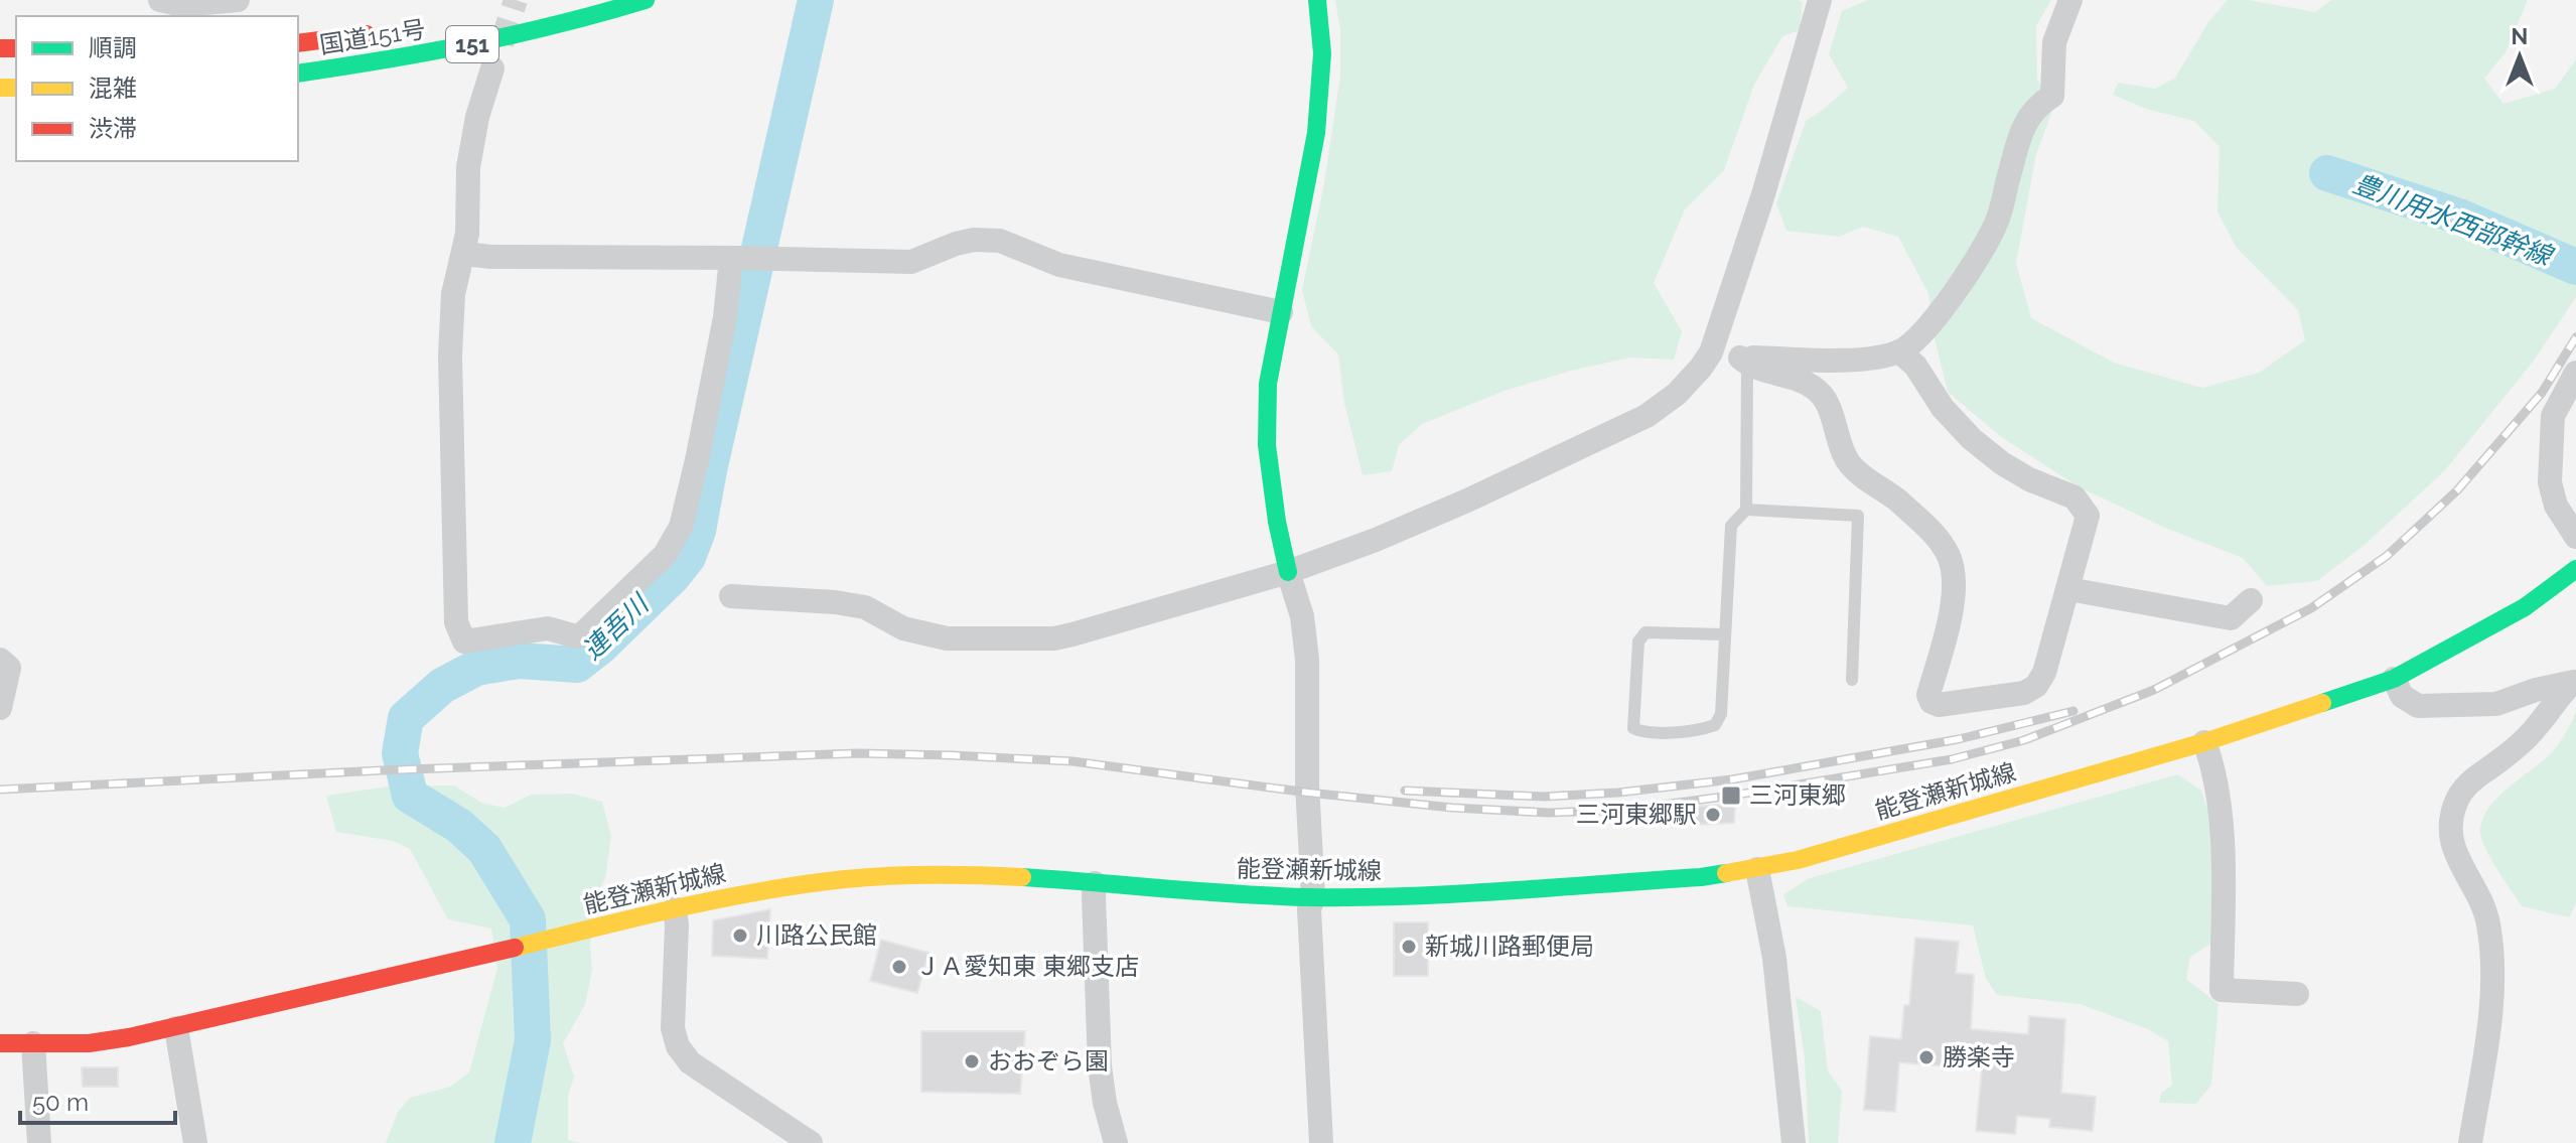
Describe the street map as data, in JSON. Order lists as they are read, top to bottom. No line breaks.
{"streets":{"main road":["国道151号","151","能登瀬新城線"]},"water":["豊川用水西部幹線","連吾川"],"places":{"transit":["三河東郷"],"other":["三河東郷駅","川路公民館","新城川路郵便局","ＪＡ愛知東 東郷支店","勝楽寺","おおぞら園"]},"legend":["順調","混雑","渋滞"],"scale_bar":"50 m","north":"top"}
